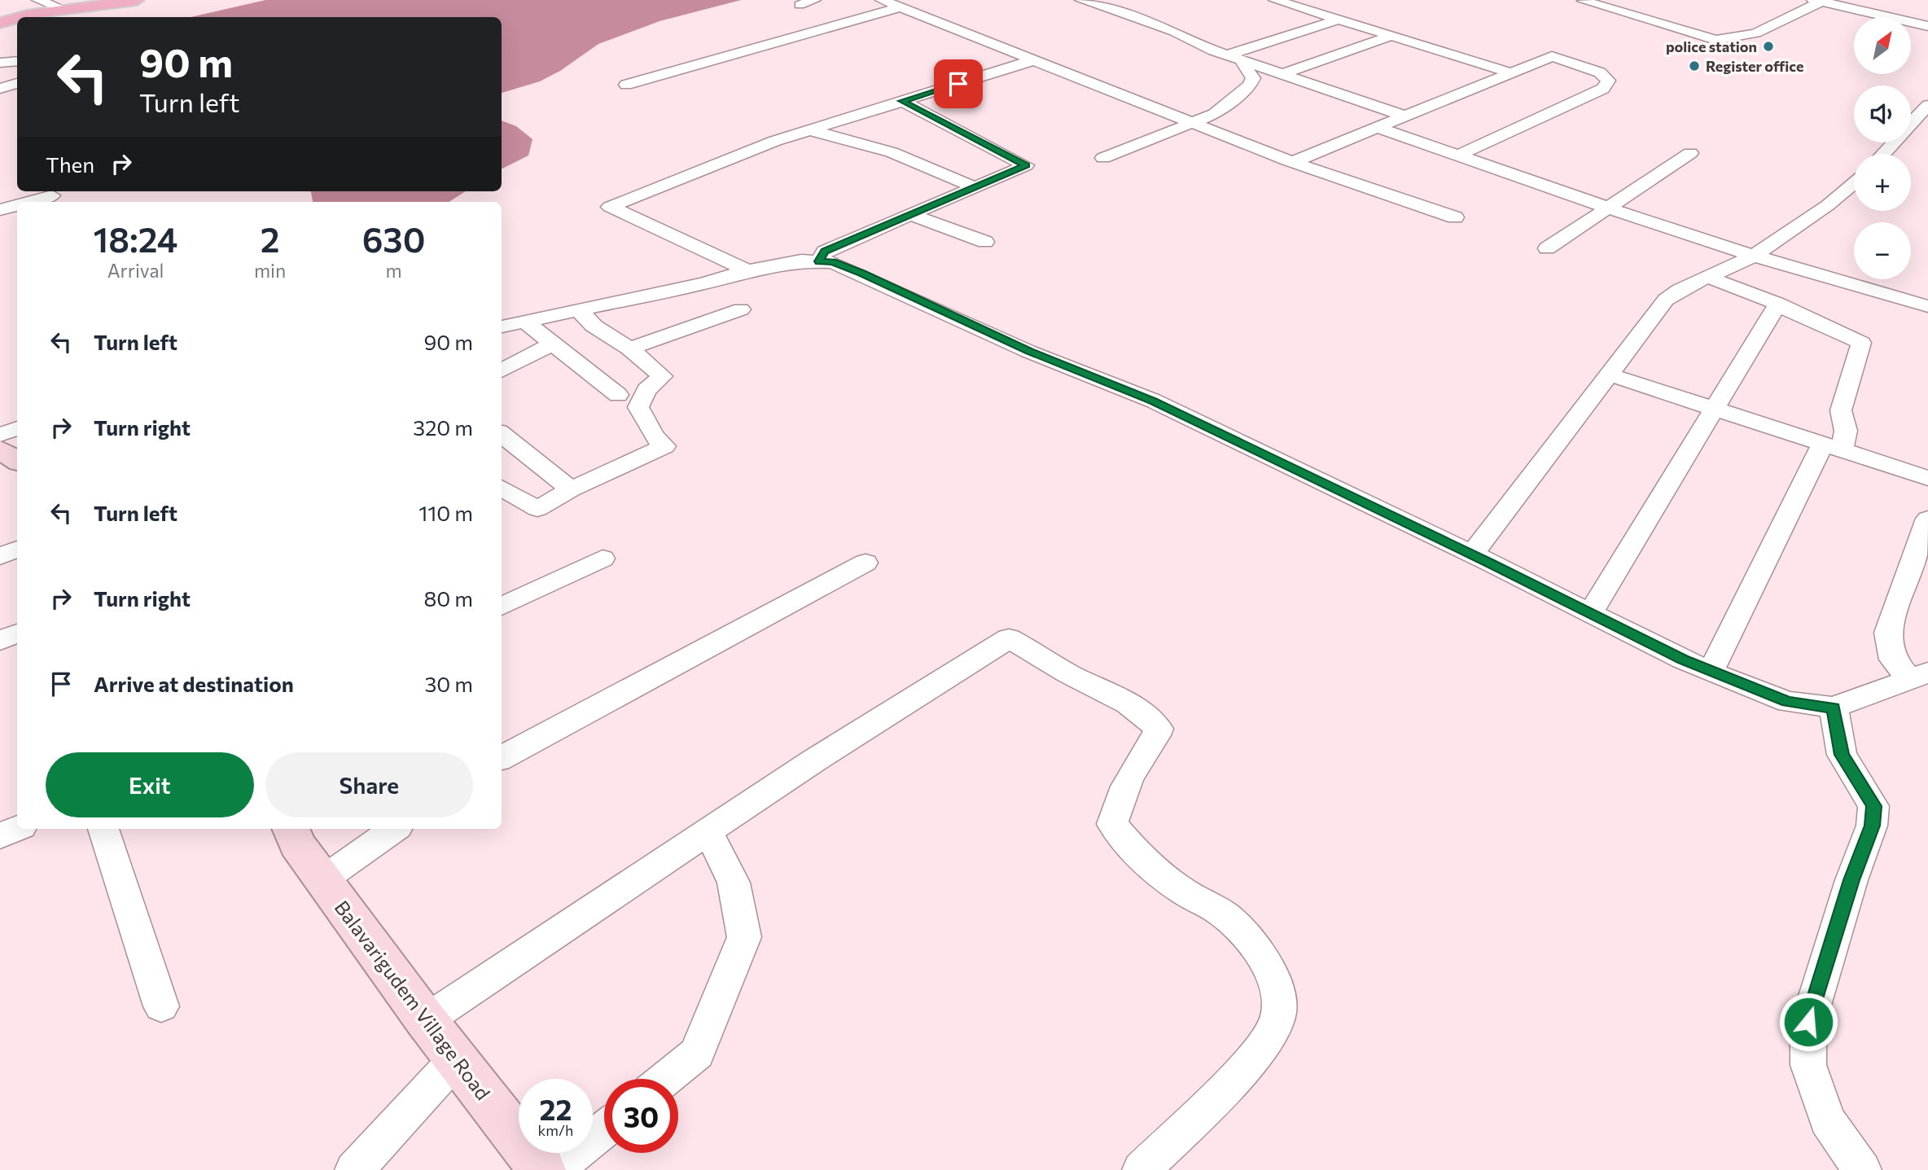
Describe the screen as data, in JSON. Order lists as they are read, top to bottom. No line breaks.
{"streets":{"street":["Balavarigudem Village Road"]},"places":["police station","Register office"],"north":"top right","page":{"map_buttons":["+","−"],"turn":["90 m","Turn left"],"then":"Then","eta":["18:24","Arrival","2","min","630","m"],"list":[{"name":"Turn left","value":"90 m"},{"name":"Turn right","value":"320 m"},{"name":"Turn left","value":"110 m"},{"name":"Turn right","value":"80 m"},{"name":"Arrive at destination","value":"30 m"}],"buttons":["Exit","Share"],"speed":"22 km/h","limit":"30"}}
